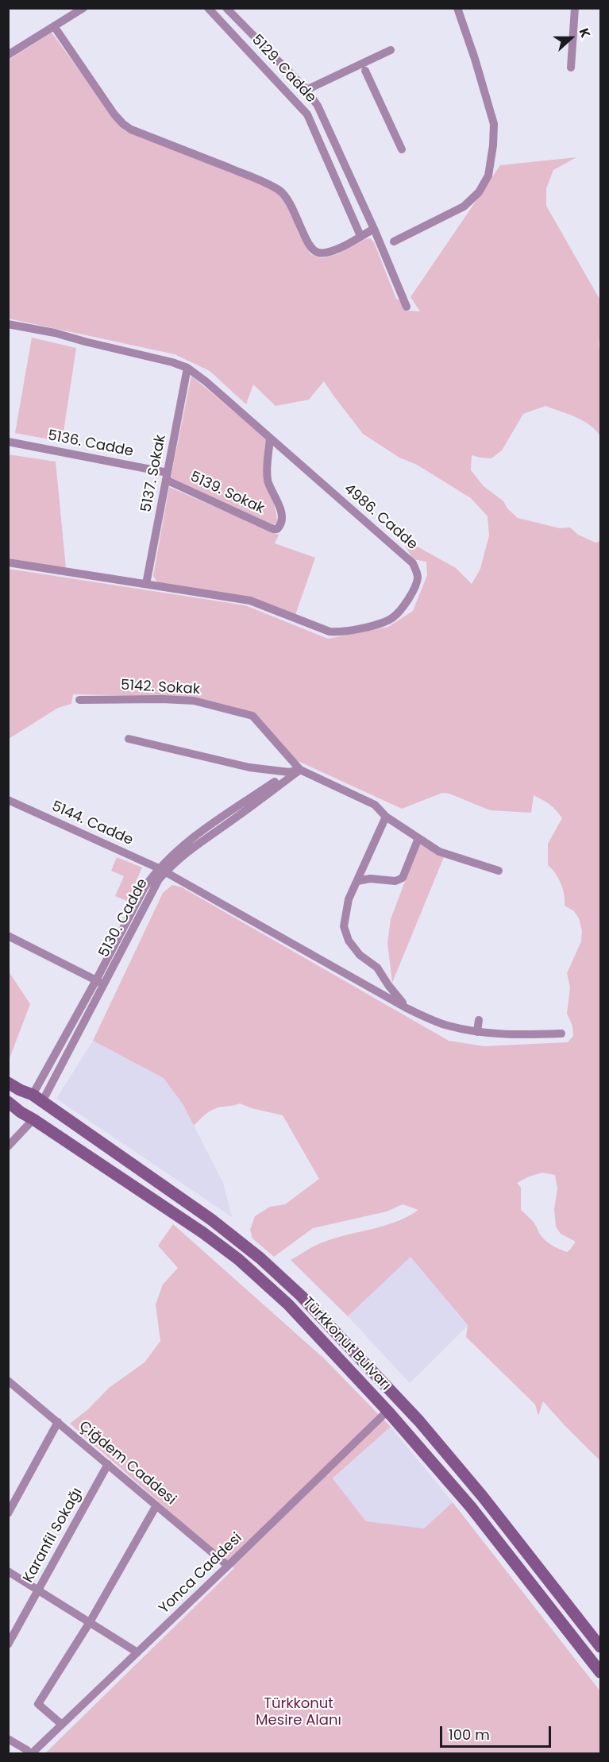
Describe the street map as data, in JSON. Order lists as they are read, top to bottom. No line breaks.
{"streets":{"street":["5129. Cadde","5136. Cadde","5137. Sokak","5139. Sokak","4986. Cadde","5142. Sokak","5144. Cadde","5130. Cadde","Türkkonut Bulvarı","Çiğdem Caddesi","Karanfil Sokağı","Yonca Caddesi"]},"crossings":[["5136. Cadde","5137. Sokak"],["5136. Cadde","5139. Sokak"],["5137. Sokak","5139. Sokak"],["5137. Sokak","4986. Cadde"],["5139. Sokak","4986. Cadde"],["5142. Sokak","5130. Cadde"],["5144. Cadde","5130. Cadde"],["5130. Cadde","Türkkonut Bulvarı"],["Türkkonut Bulvarı","Yonca Caddesi"],["Çiğdem Caddesi","Karanfil Sokağı"],["Çiğdem Caddesi","Yonca Caddesi"]],"parks":["Türkkonut Mesire Alanı"],"scale_bar":"100 m","north":"right"}
